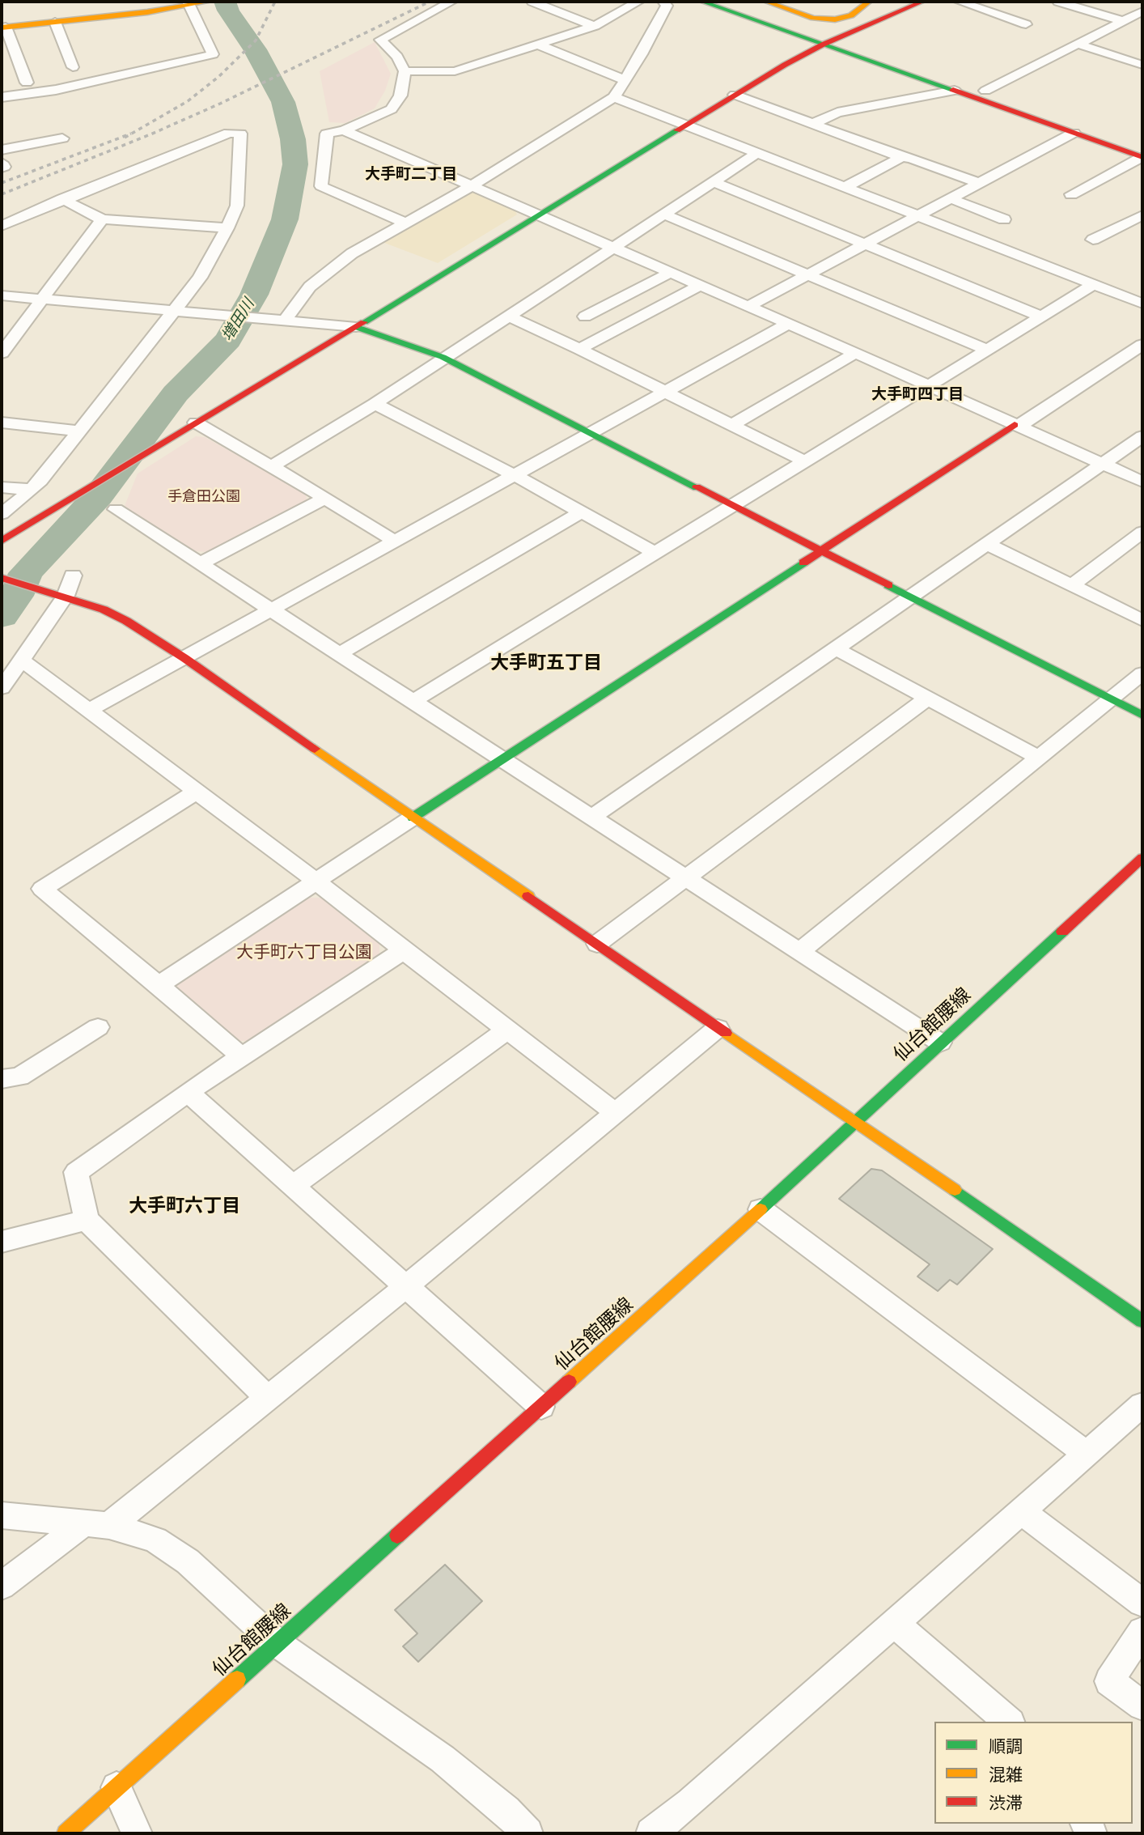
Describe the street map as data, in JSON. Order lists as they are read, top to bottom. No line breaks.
{"streets":{"street":["仙台館腰線"]},"districts":["大手町二丁目","大手町四丁目","大手町五丁目","大手町六丁目"],"water":["増田川"],"parks":["手倉田公園","大手町六丁目公園"],"legend":["順調","混雑","渋滞"]}
